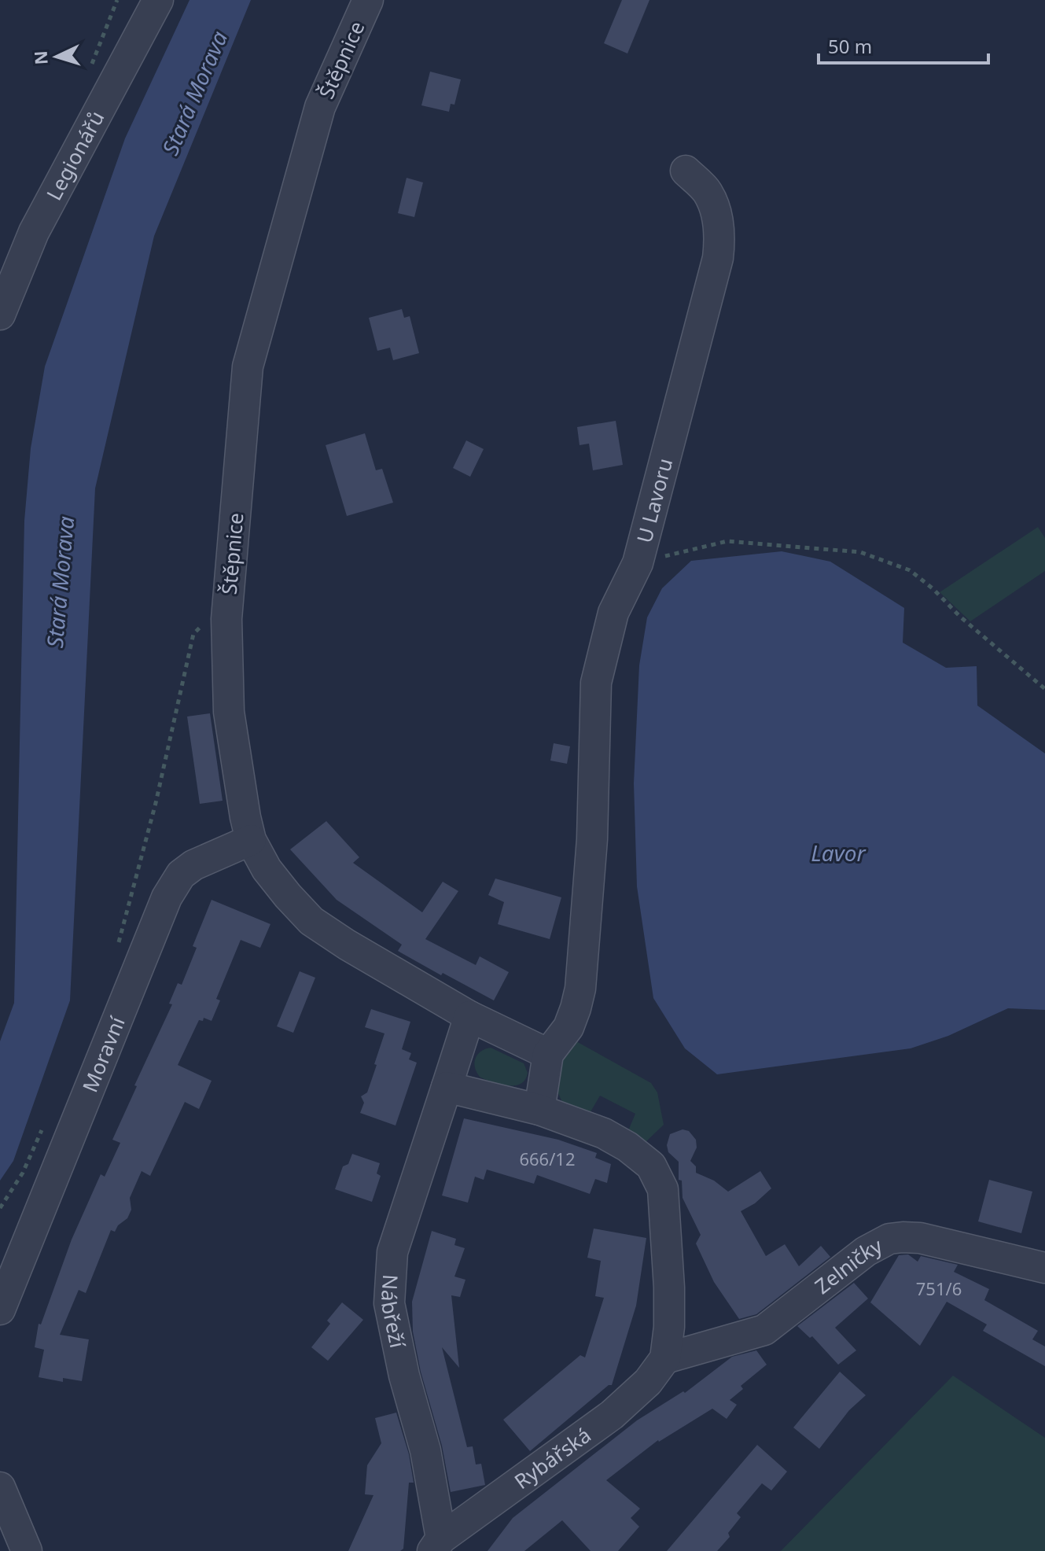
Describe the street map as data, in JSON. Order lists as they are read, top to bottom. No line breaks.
{"streets":{"street":["Štěpnice","Legionářů","U Lavoru","Moravní","Zelničky","Nábřeží","Rybářská"]},"crossings":[["Štěpnice","Moravní"],["Štěpnice","Nábřeží"],["Zelničky","Rybářská"],["Nábřeží","Rybářská"]],"water":["Stará Morava","Lavor"],"house_numbers":["666/12","751/6"],"scale_bar":"50 m","north":"left"}
